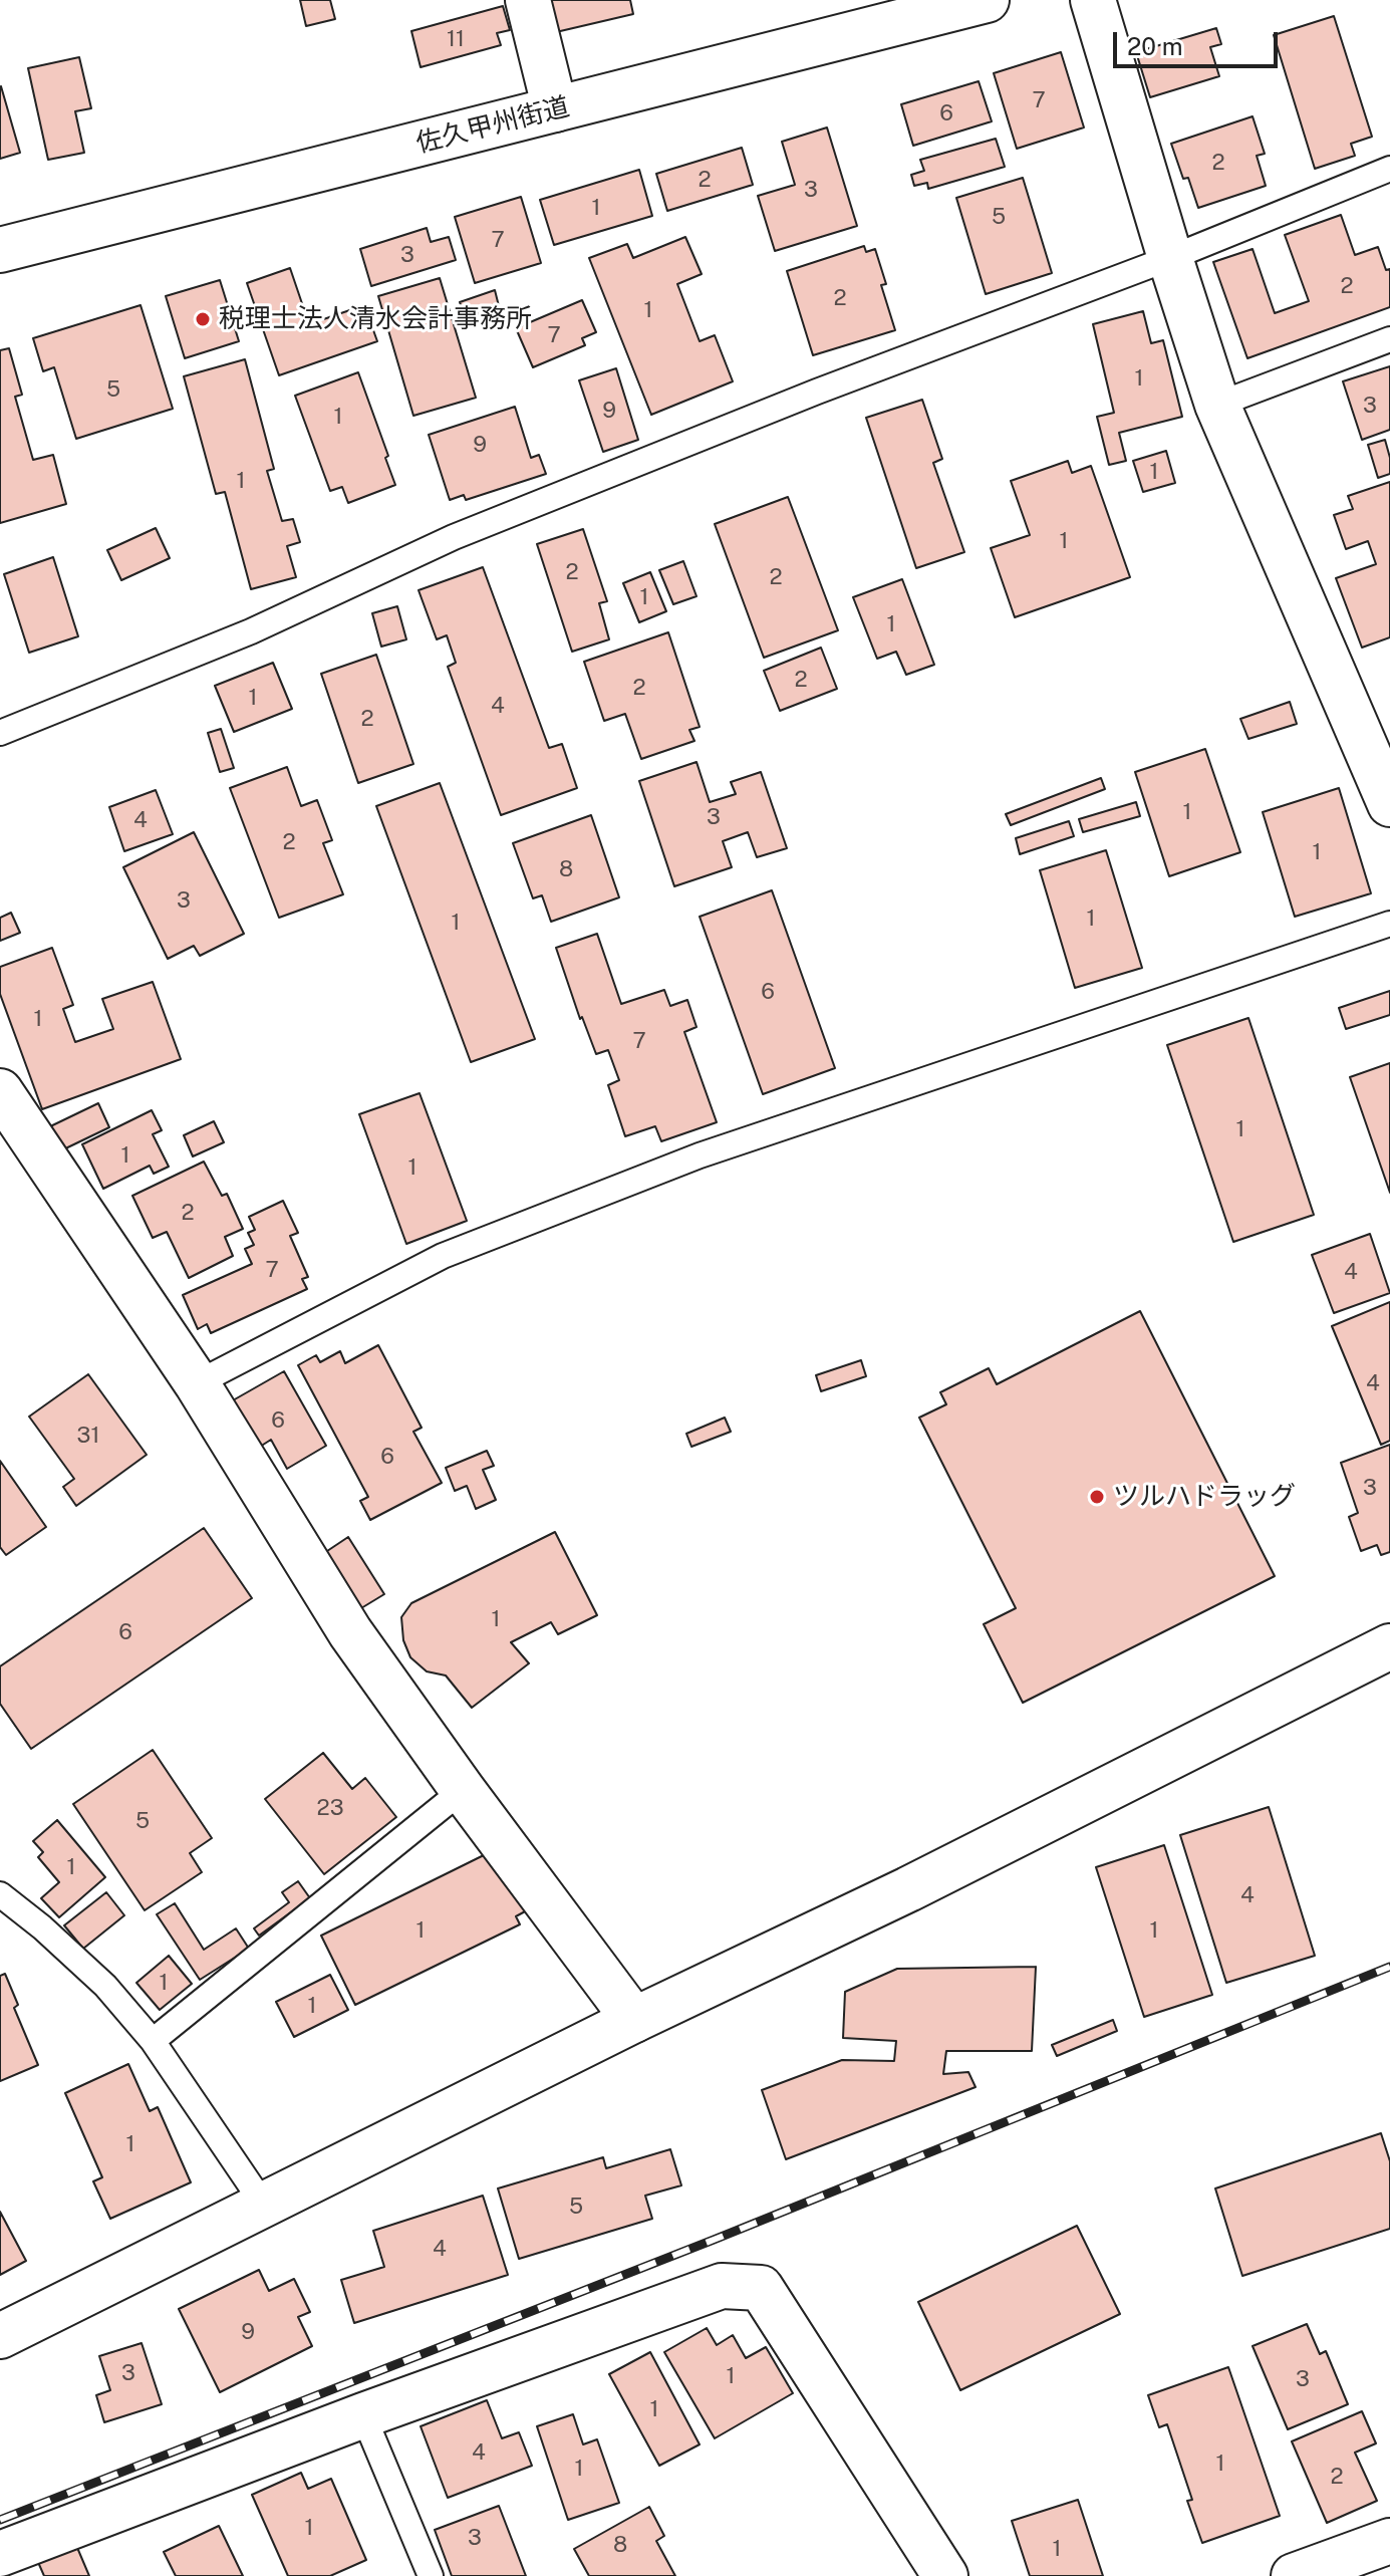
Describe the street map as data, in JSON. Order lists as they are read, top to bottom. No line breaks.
{"streets":{"street":["佐久甲州街道"]},"places":["税理士法人清水会計事務所","ツルハドラッグ"],"house_numbers":["11","7","6","2","2","3","1","5","7","3","2","2","1","7","1","5","3","9","1","9","1","1","1","2","2","1","1","2","2","1","4","2","1","3","4","2","1","8","3","1","1","6","1","7","1","1","1","2","7","4","4","6","31","6","3","1","6","23","5","1","4","1","1","1","1","1","5","4","9","3","1","3","1","4","1","1","2","1","3","8","1"],"scale_bar":"20 m"}
